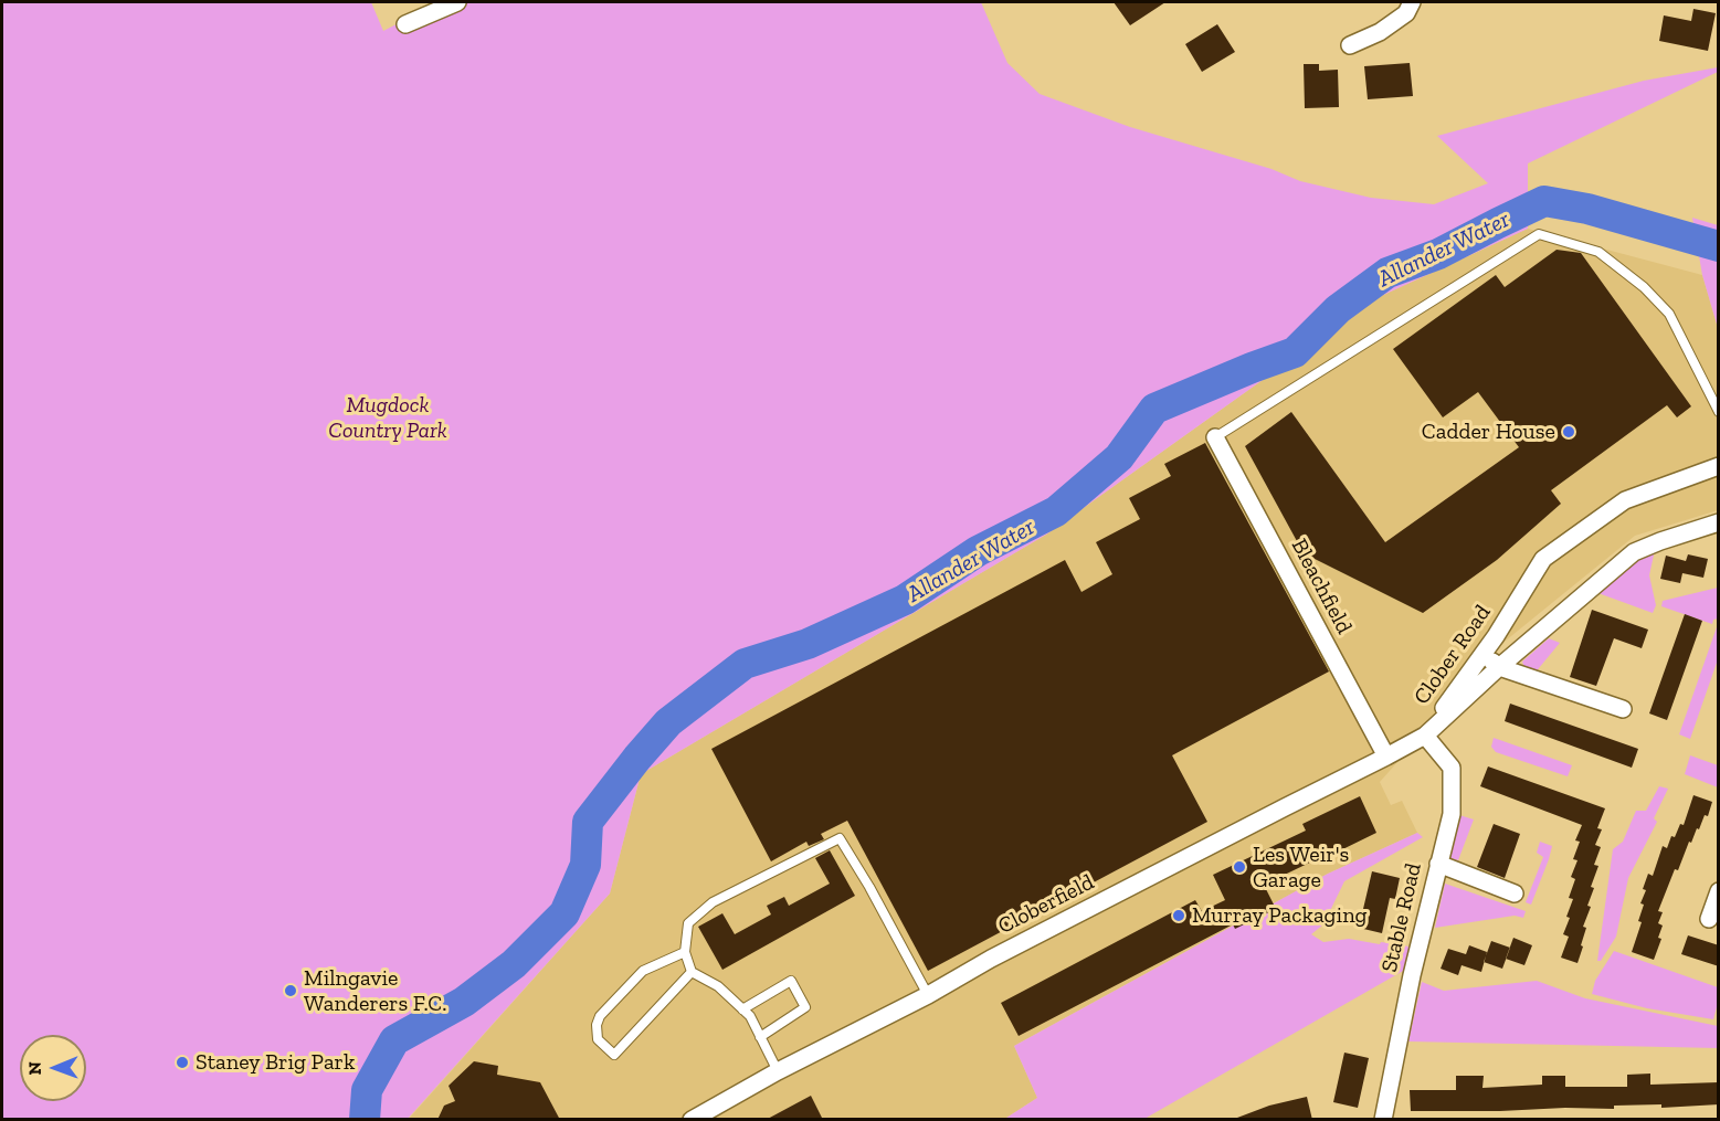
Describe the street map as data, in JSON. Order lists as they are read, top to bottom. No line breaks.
{"streets":{"street":["Bleachfield","Clober Road","Cloberfield","Stable Road"]},"crossings":[["Bleachfield","Cloberfield"],["Clober Road","Cloberfield"],["Clober Road","Stable Road"],["Cloberfield","Stable Road"]],"water":["Allander Water"],"parks":["Mugdock Country Park"],"places":["Cadder House","Les Weir's Garage","Murray Packaging","Milngavie Wanderers F.C.","Staney Brig Park"],"north":"left"}
